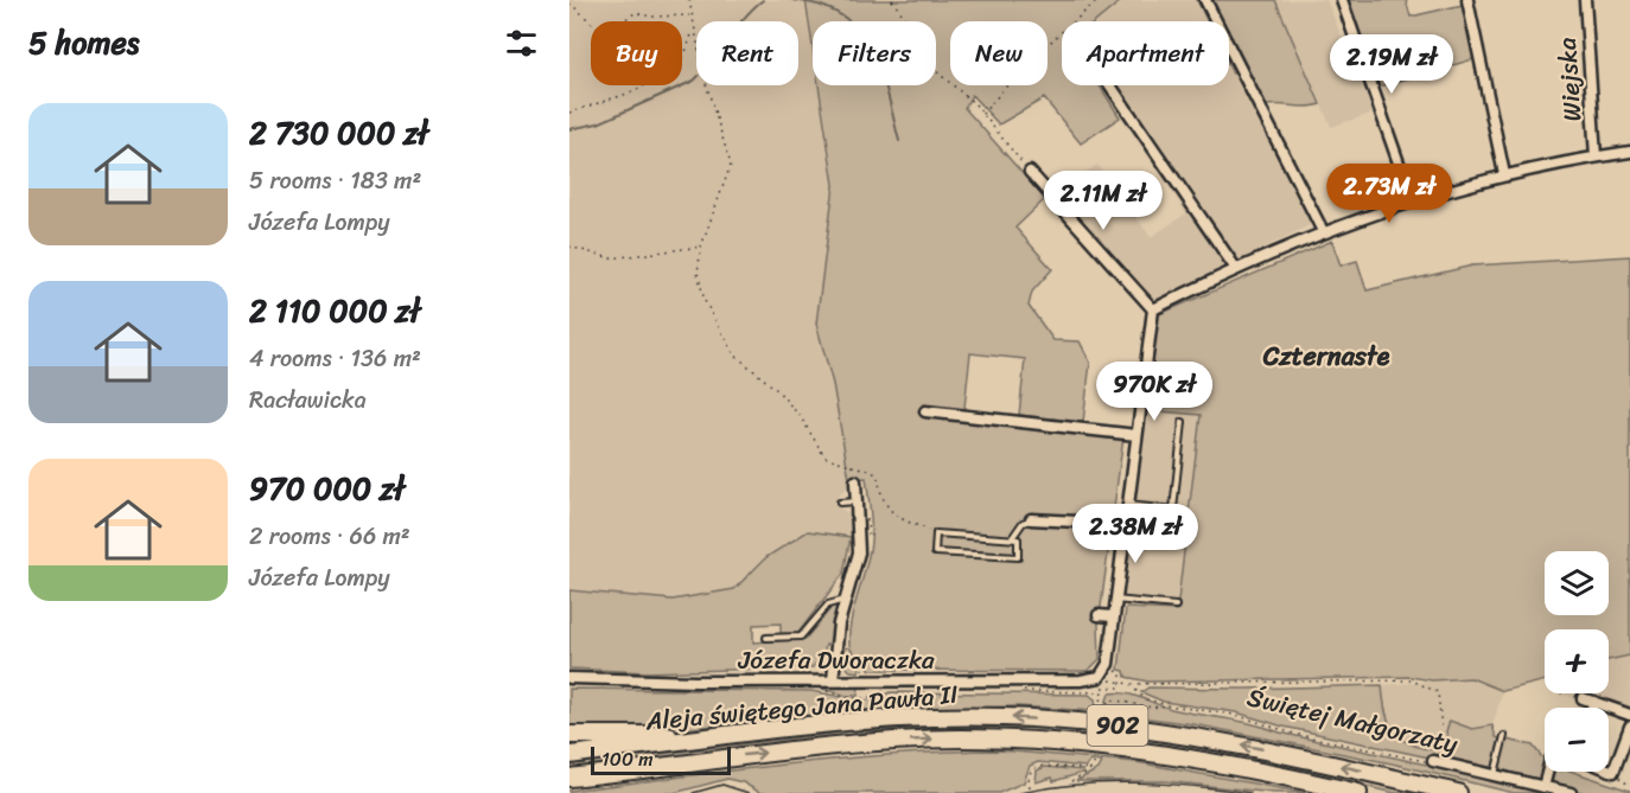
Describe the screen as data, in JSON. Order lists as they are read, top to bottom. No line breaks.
{"streets":{"main road":["Aleja świętego Jana Pawła II","902"],"street":["Wiejska","Józefa Dworaczka","Świętej Małgorzaty"]},"districts":["Czternaste"],"scale_bar":"100 m","page":{"heading":"5 homes","chip":["Buy","Rent","Filters","New","Apartment"],"price":["2.19M zł","2.73M zł","2.11M zł","970K zł","2.38M zł"],"list":[{"name":"2 730 000 zł","note":"5 rooms · 183 m² · Józefa Lompy"},{"name":"2 110 000 zł","note":"4 rooms · 136 m² · Racławicka"},{"name":"970 000 zł","note":"2 rooms · 66 m² · Józefa Lompy"}],"map_buttons":["+","−"],"scale":"100 m"}}
